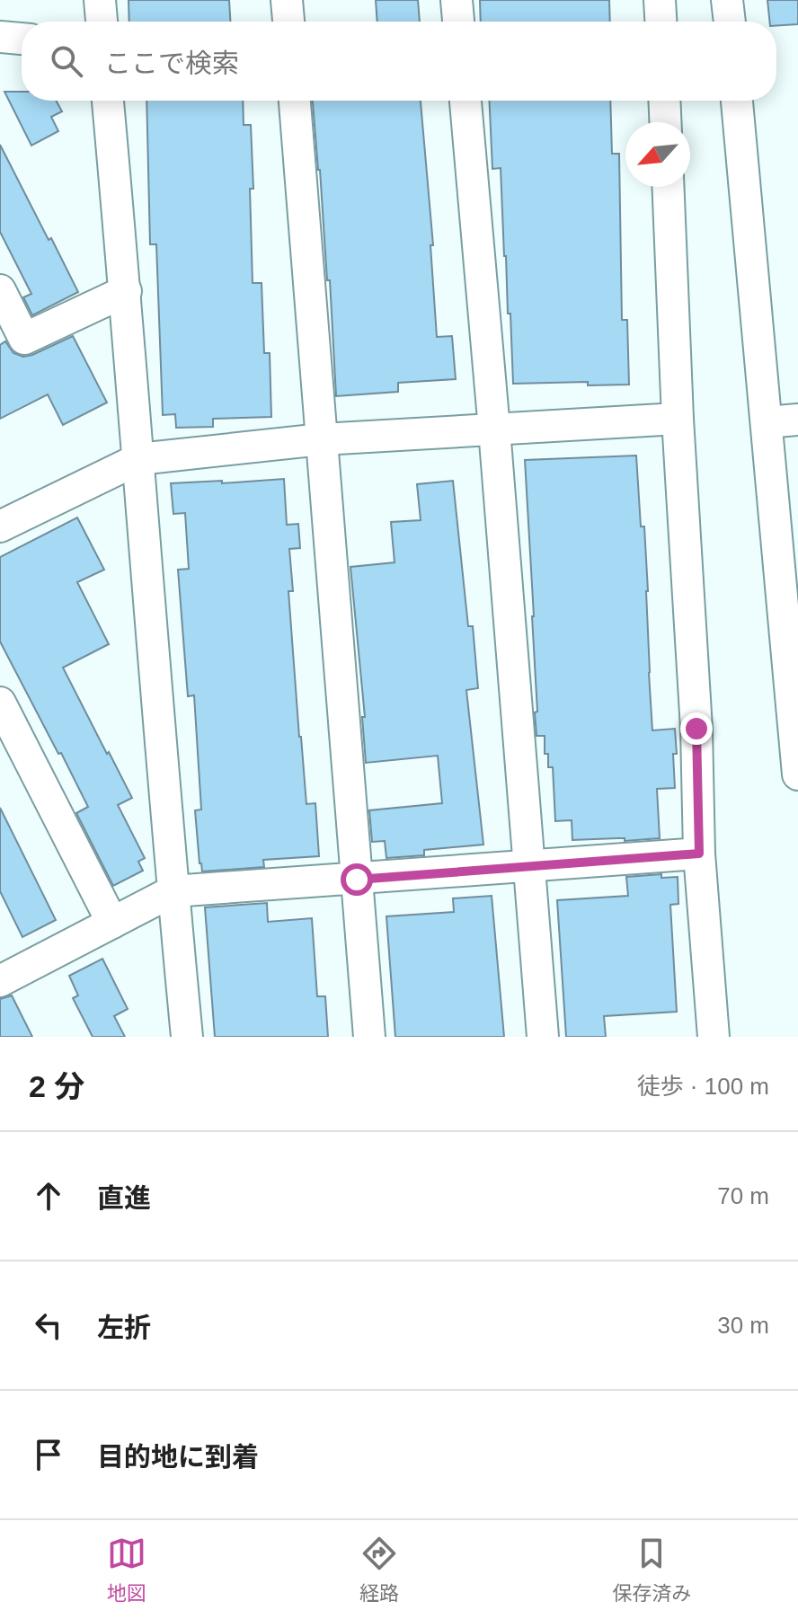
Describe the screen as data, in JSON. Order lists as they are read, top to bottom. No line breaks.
{"north":"bottom left","page":{"search":"ここで検索","heading":["2 分","徒歩 · 100 m"],"list":[["直進","70 m"],["左折","30 m"],"目的地に到着"],"nav":["地図","経路","保存済み"]}}
